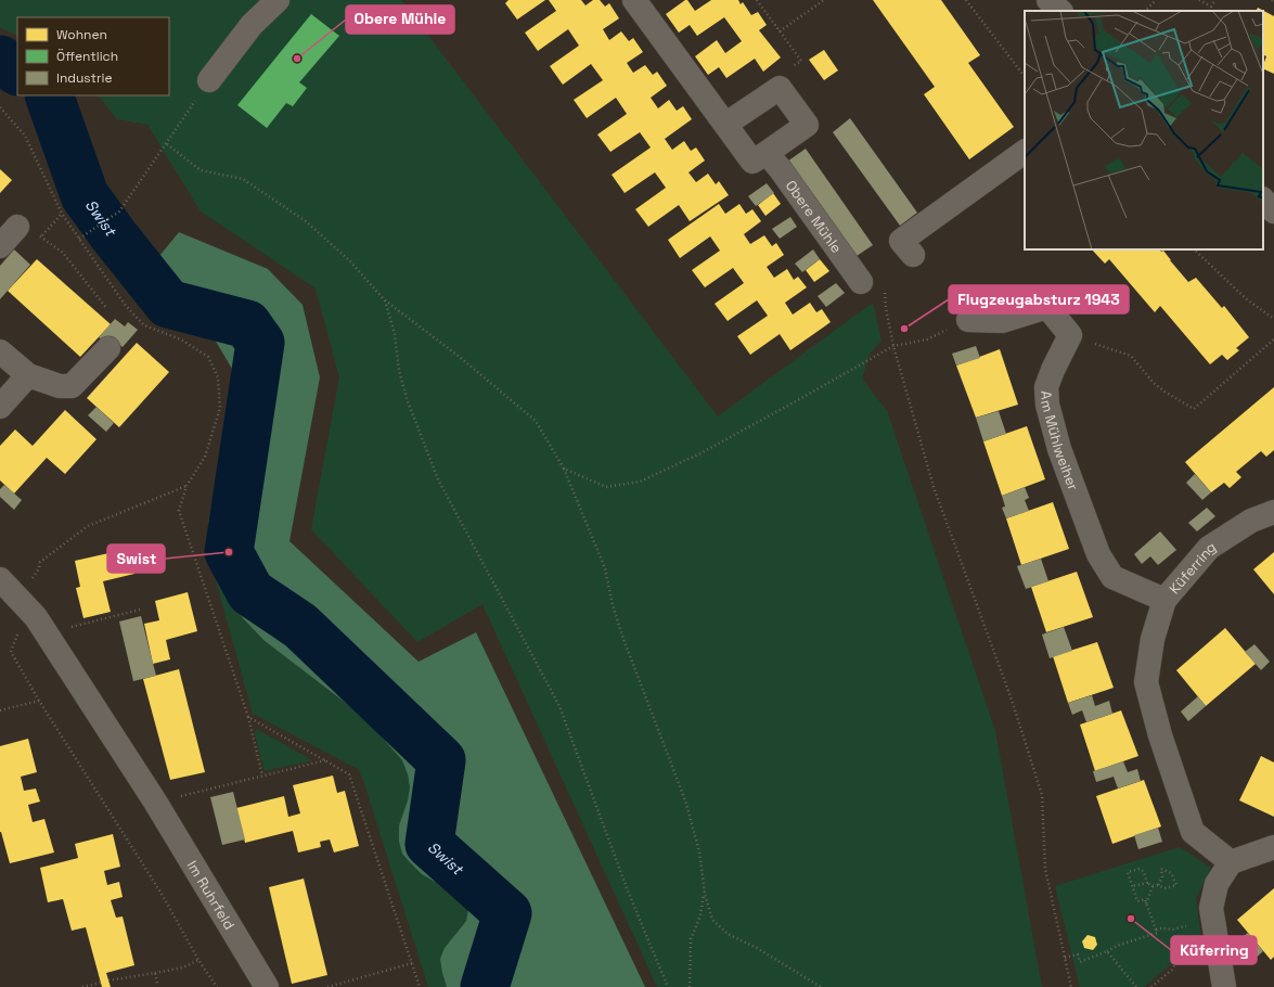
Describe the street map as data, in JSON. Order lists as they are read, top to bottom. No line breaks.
{"streets":{"street":["Obere Mühle","Am Mühlweiher","Küferring","Im Ruhrfeld"]},"crossings":[["Am Mühlweiher","Küferring"]],"water":["Swist"],"places":["Obere Mühle","Flugzeugabsturz 1943","Swist","Küferring"],"legend":["Wohnen","Öffentlich","Industrie"]}
